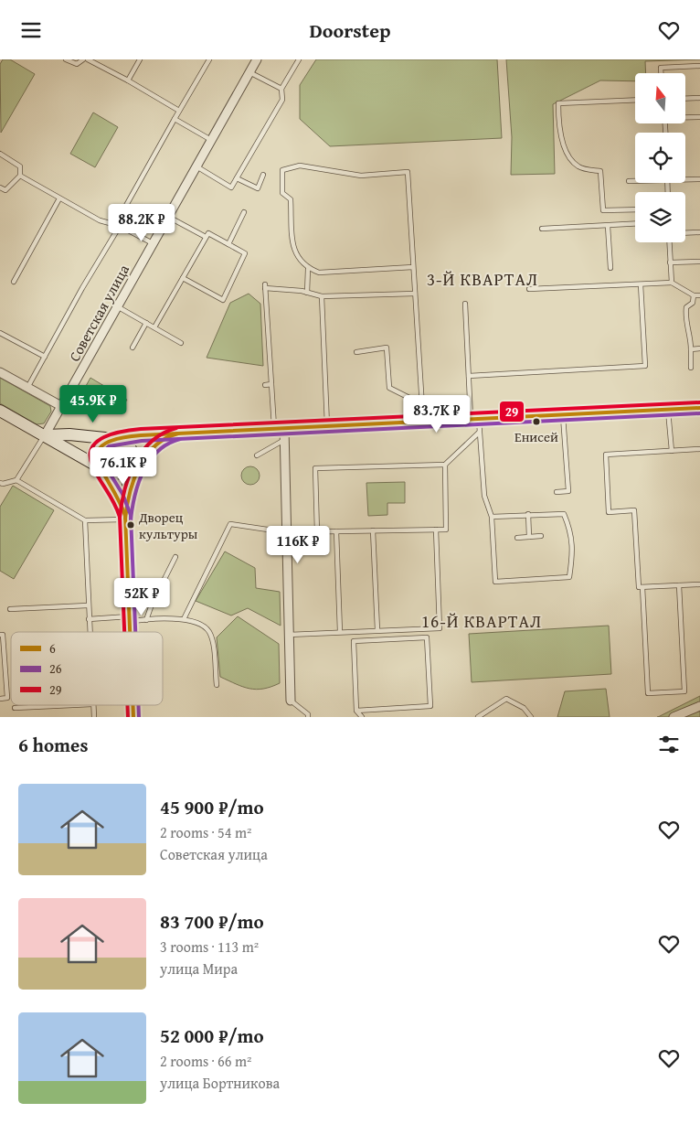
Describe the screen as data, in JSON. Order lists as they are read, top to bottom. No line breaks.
{"streets":{"street":["Советская улица"]},"districts":["3-Й КВАРТАЛ","16-Й КВАРТАЛ"],"places":["Енисей","Дворец культуры"],"lines":["transit line 29","transit line 6","transit line 26"],"legend":["6","26","29"],"north":"top","page":{"header":"Doorstep","price":["88.2K ₽","45.9K ₽","83.7K ₽","76.1K ₽","116K ₽","52K ₽"],"heading":"6 homes","list":[{"name":"45 900 ₽/mo","note":"2 rooms · 54 m² · Советская улица"},{"name":"83 700 ₽/mo","note":"3 rooms · 113 m² · улица Мира"},{"name":"52 000 ₽/mo","note":"2 rooms · 66 m² · улица Бортникова"}]}}
